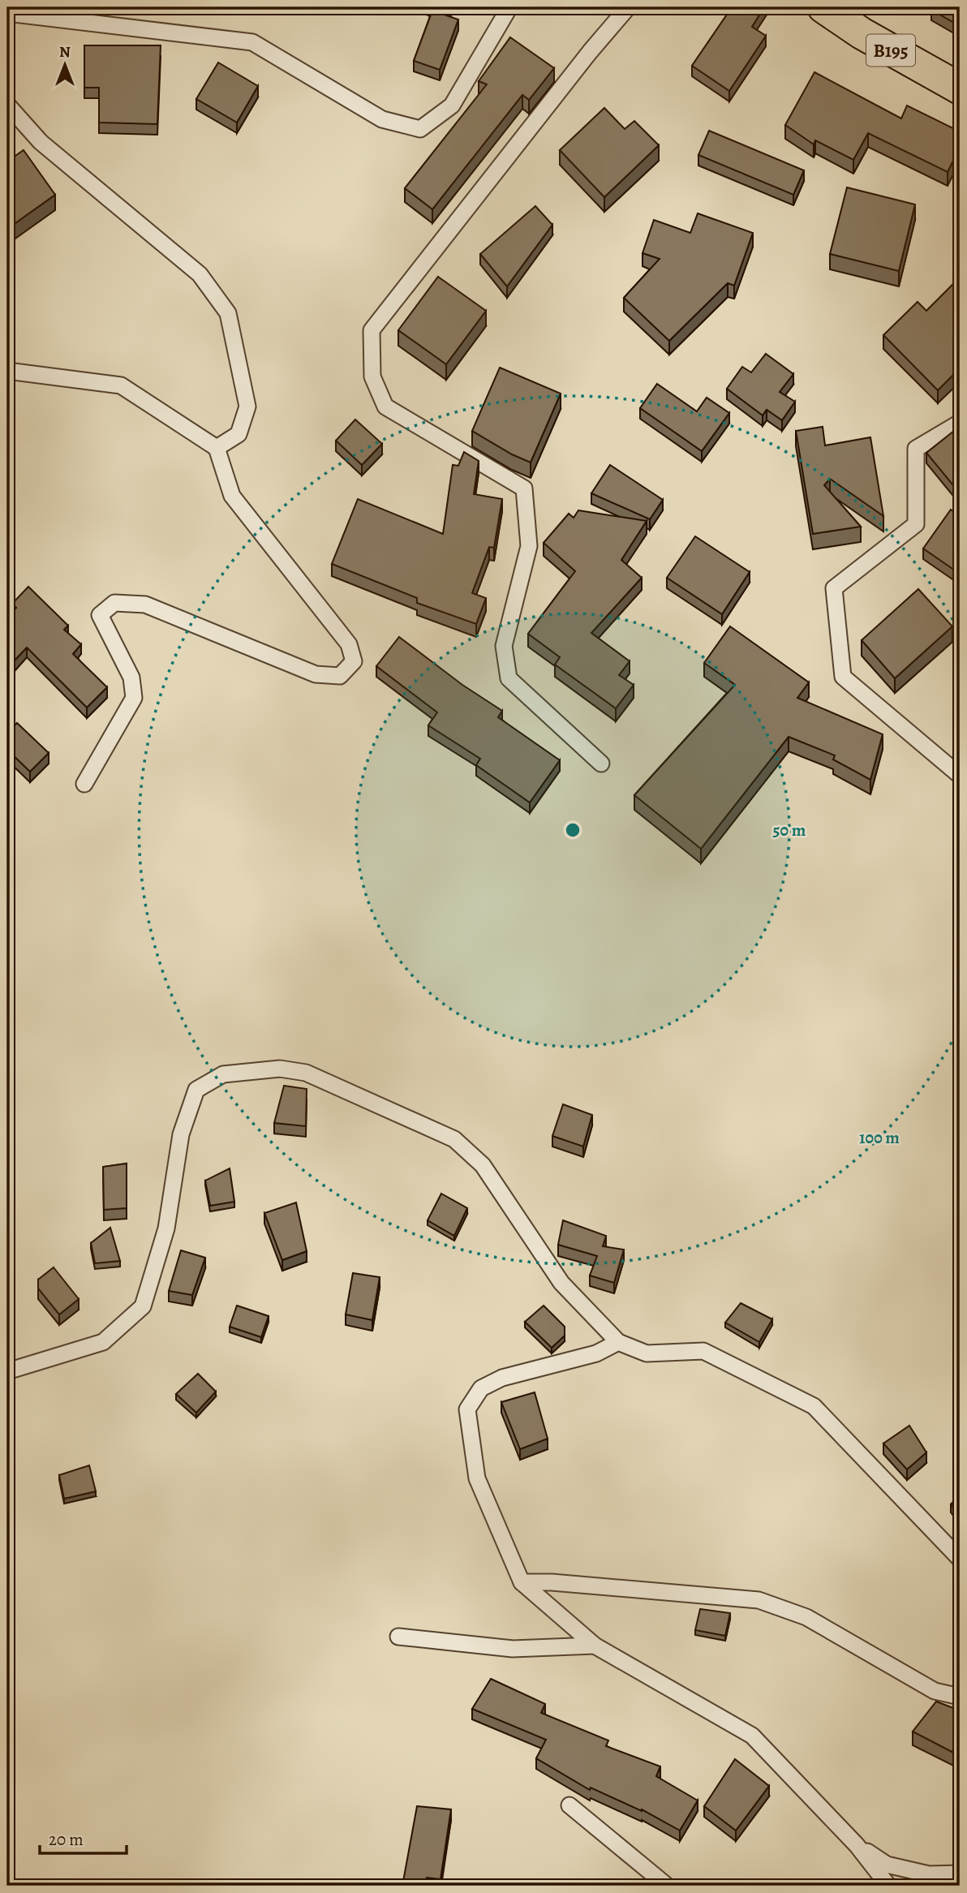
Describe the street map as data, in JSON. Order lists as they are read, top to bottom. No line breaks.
{"streets":{"main road":["B195"]},"scale_bar":"20 m","north":"top","rings":["50 m","100 m"]}
